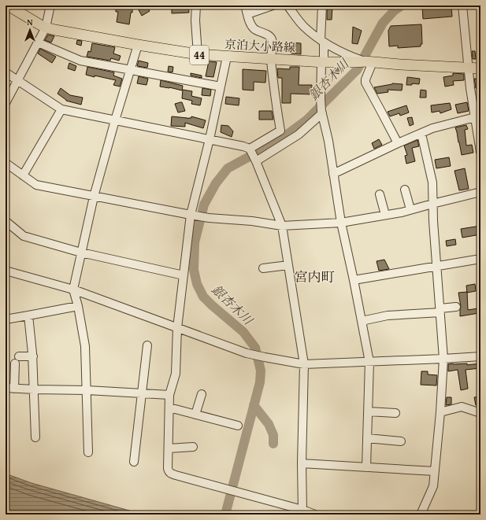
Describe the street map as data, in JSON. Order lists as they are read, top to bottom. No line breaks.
{"streets":{"main road":["京泊大小路線","44"]},"districts":["宮内町"],"water":["銀杏木川"],"north":"top"}
